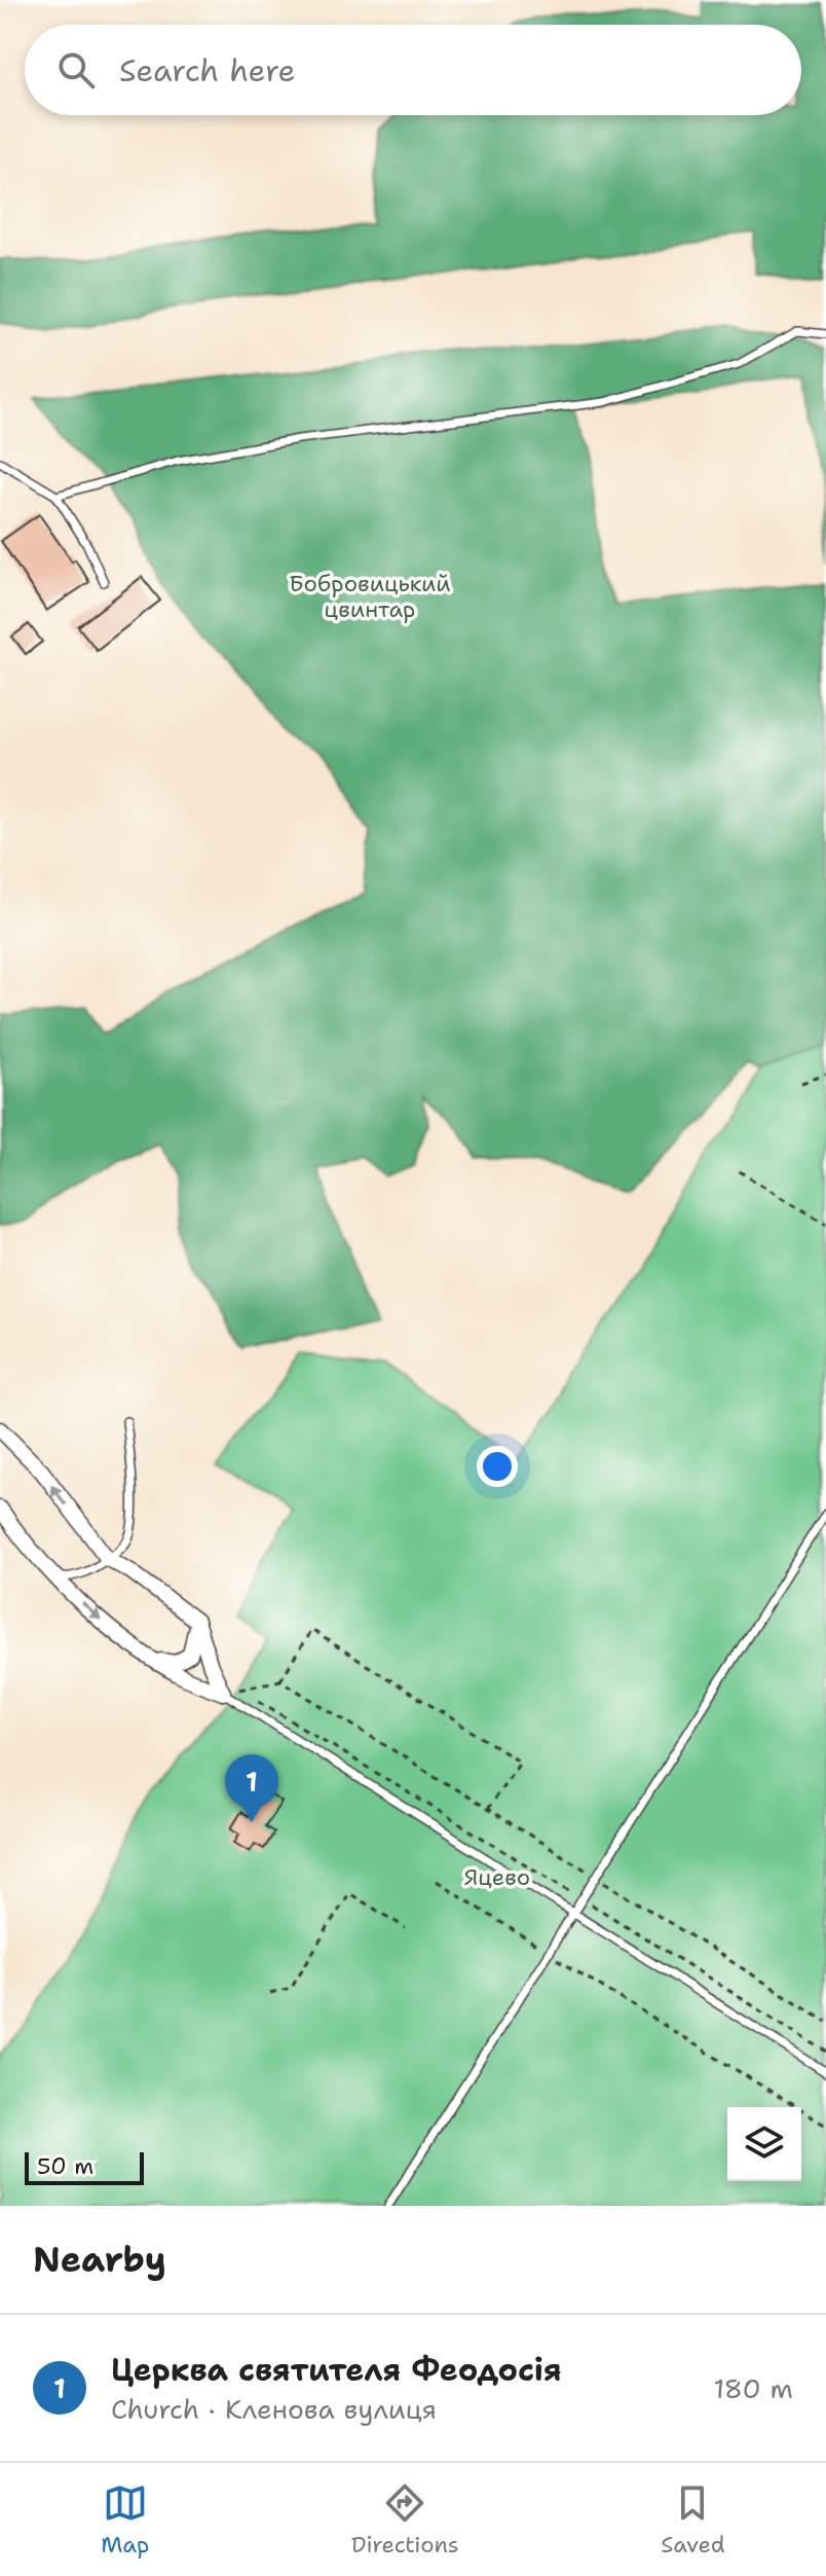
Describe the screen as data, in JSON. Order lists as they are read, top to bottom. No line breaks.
{"parks":["Бобровицький цвинтар","Яцево"],"scale_bar":"50 m","page":{"search":"Search here","pins":"1","scale":"50 m","heading":"Nearby","list":[{"mark":"1","name":"Церква святителя Феодосія","note":"Church · Кленова вулиця","value":"180 m"}],"nav":["Map","Directions","Saved"]}}
